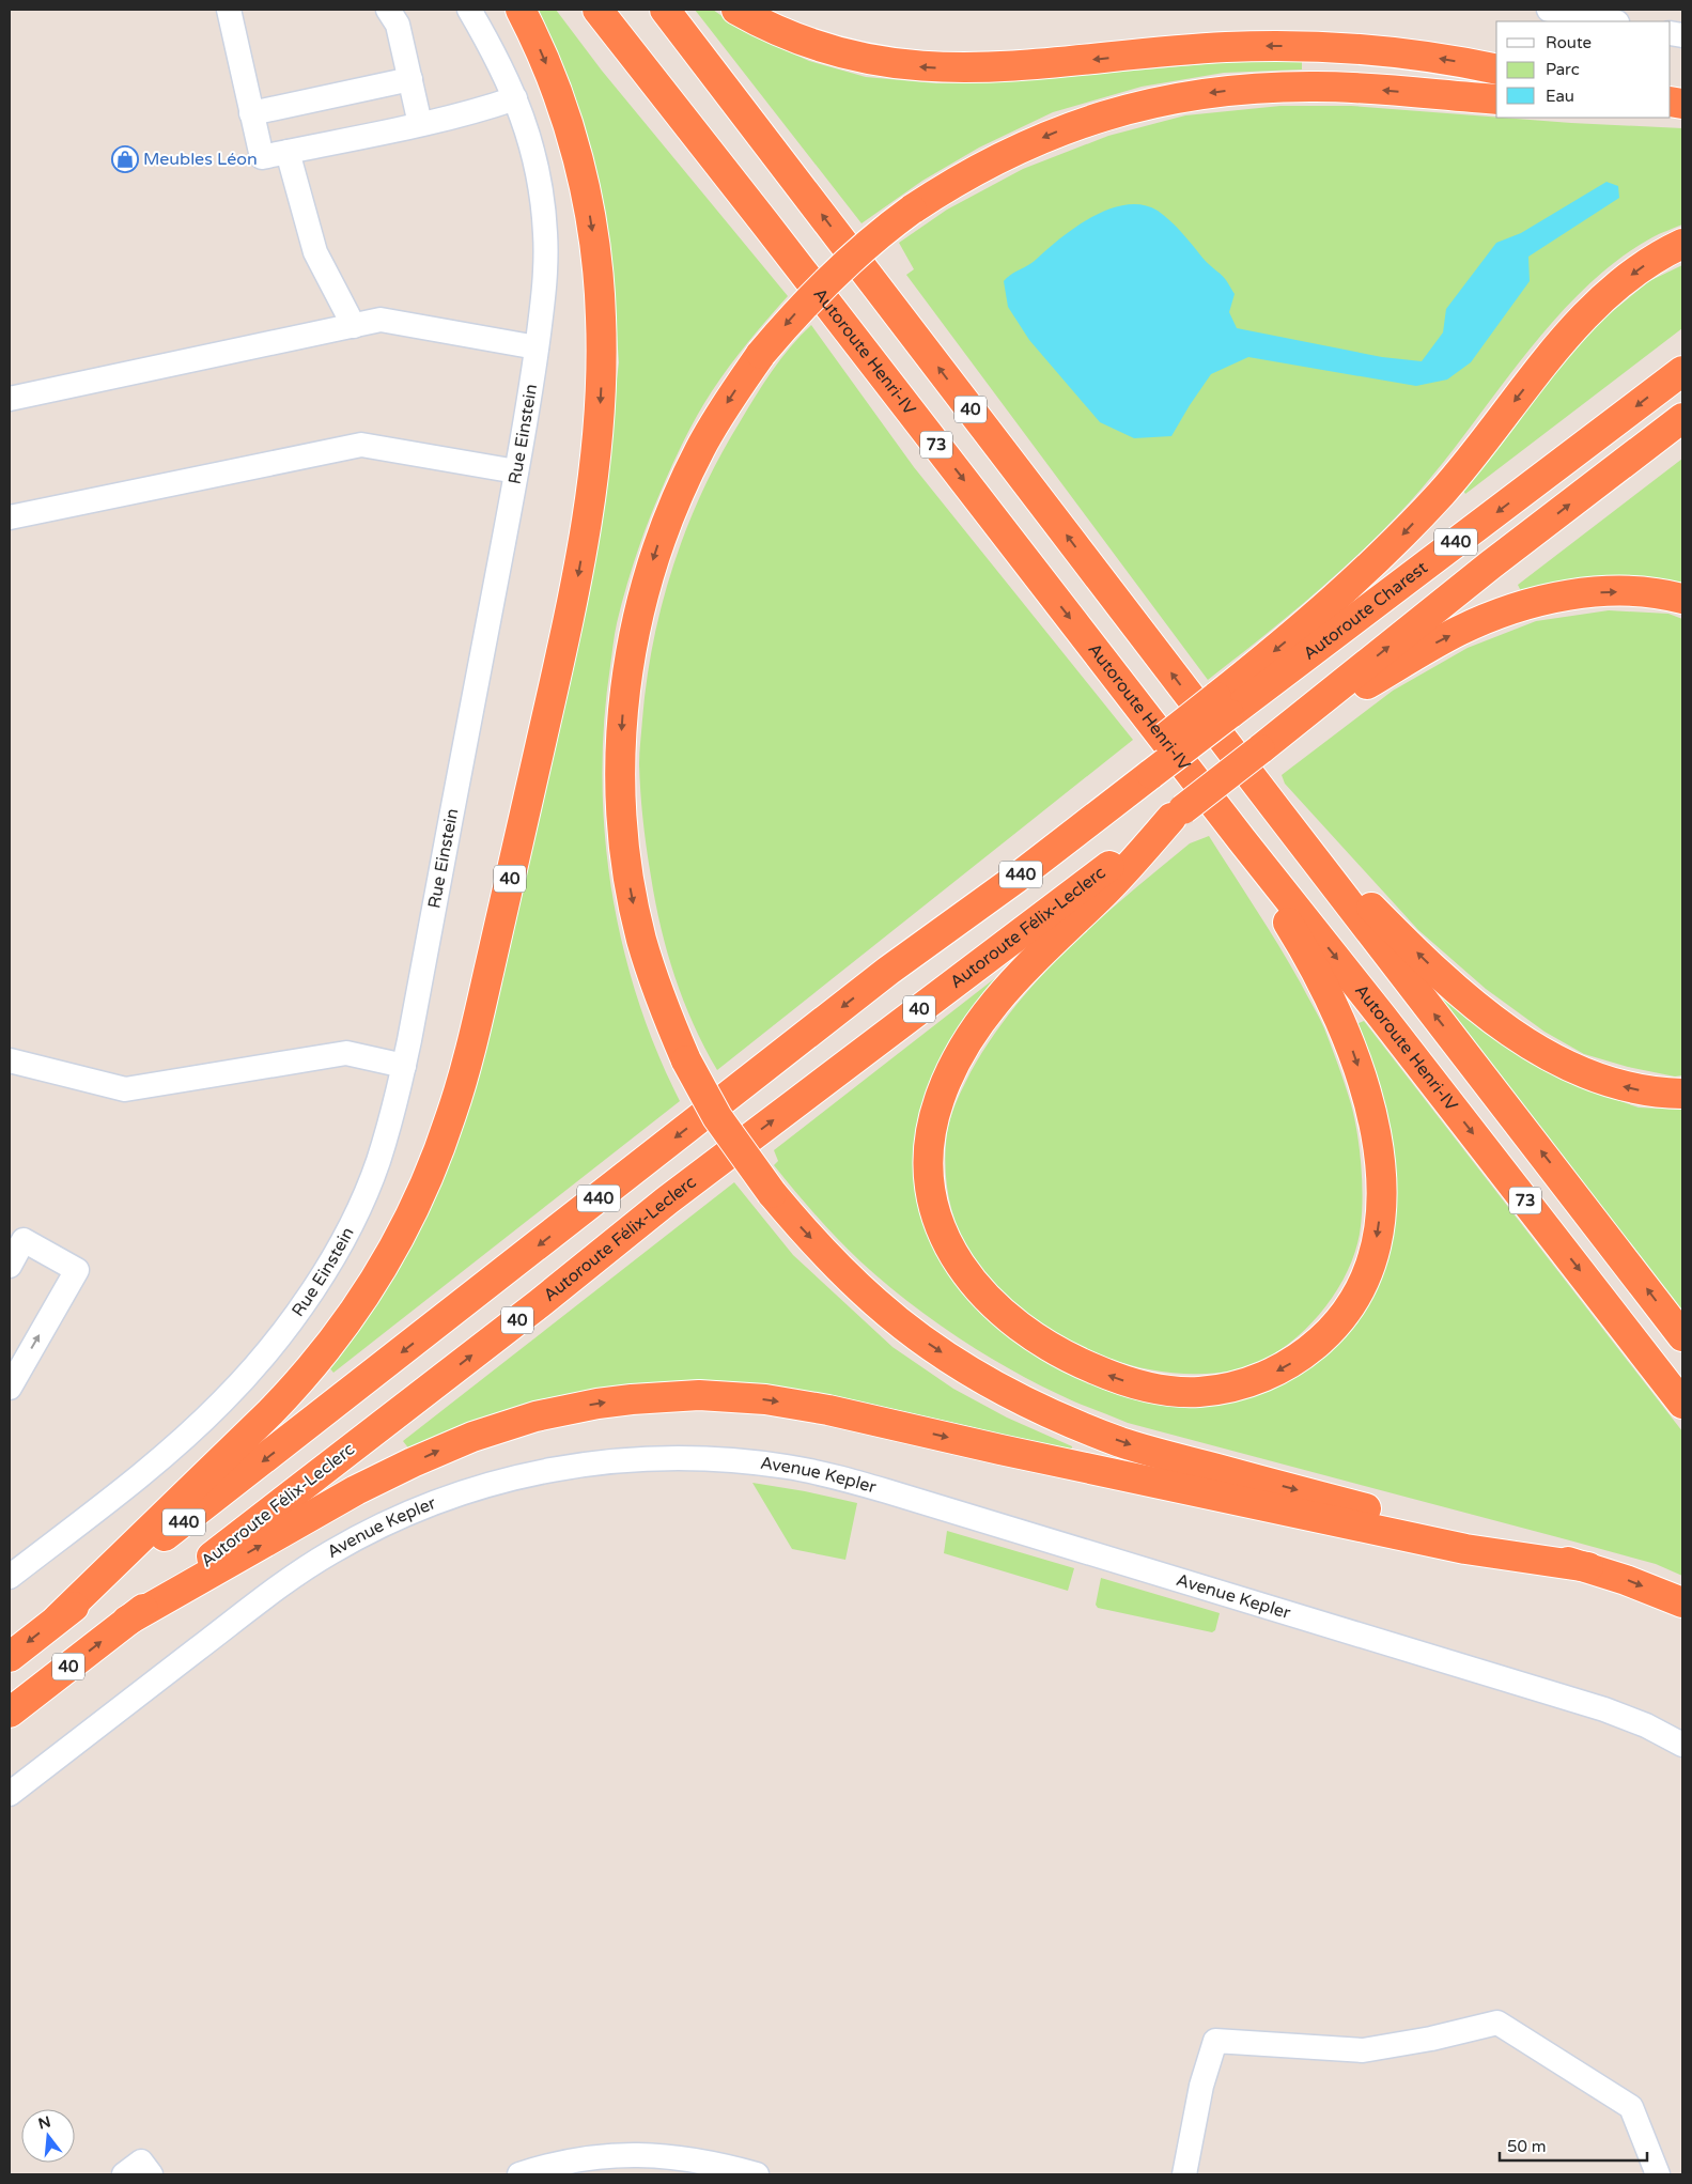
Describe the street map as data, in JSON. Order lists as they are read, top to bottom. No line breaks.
{"streets":{"highway":["Autoroute Henri-IV","40","73","440","Autoroute Charest","Autoroute Félix-Leclerc"],"street":["Rue Einstein","Avenue Kepler"]},"crossings":[["40","73"],["40","440"],["40","Autoroute Charest"],["40","Autoroute Félix-Leclerc"]],"one_way":["Autoroute Félix-Leclerc"],"places":{"shop":["Meubles Léon"]},"legend":["Route","Parc","Eau"],"scale_bar":"50 m","north":"top"}
